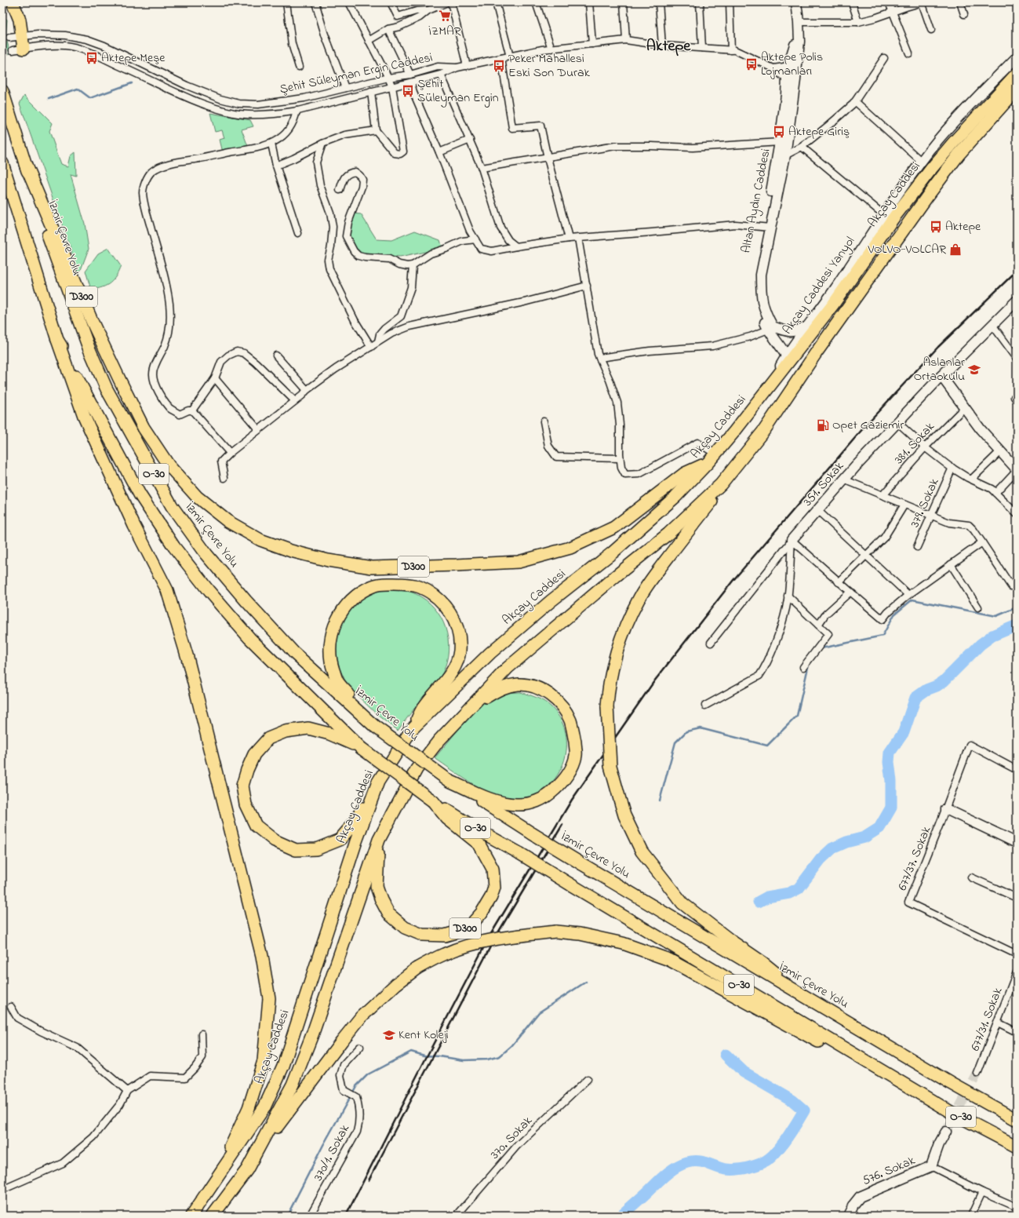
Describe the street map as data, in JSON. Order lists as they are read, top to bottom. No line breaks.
{"streets":{"highway":["Akçay Caddesi","İzmir Çevre Yolu","D300","O-30"],"main road":["Altan Aydın Caddesi","Akçay Caddesi Yanyol","351. Sokak","576. Sokak"],"street":["Şehit Süleyman Ergin Caddesi","381. Sokak","379. Sokak","677/37. Sokak","677/31. Sokak","370. Sokak","370/1. Sokak"]},"crossings":[["Şehit Süleyman Ergin Caddesi","Altan Aydın Caddesi"],["Akçay Caddesi","D300"],["Altan Aydın Caddesi","Akçay Caddesi Yanyol"],["İzmir Çevre Yolu","D300"],["D300","O-30"]],"districts":["Aktepe"],"places":{"supermarket":["İZMAR"],"bus stop":["Aktepe Meşe","Aktepe Polis Lojmanları","Peker Mahallesi Eski Son Durak","Şehit Süleyman Ergin","Aktepe Giriş","Aktepe"],"shop":["VOLVO-VOLCAR"],"school or university":["Aslanlar Ortaokulu","Kent Koleji"],"fuel station":["Opet Gaziemir"]}}
